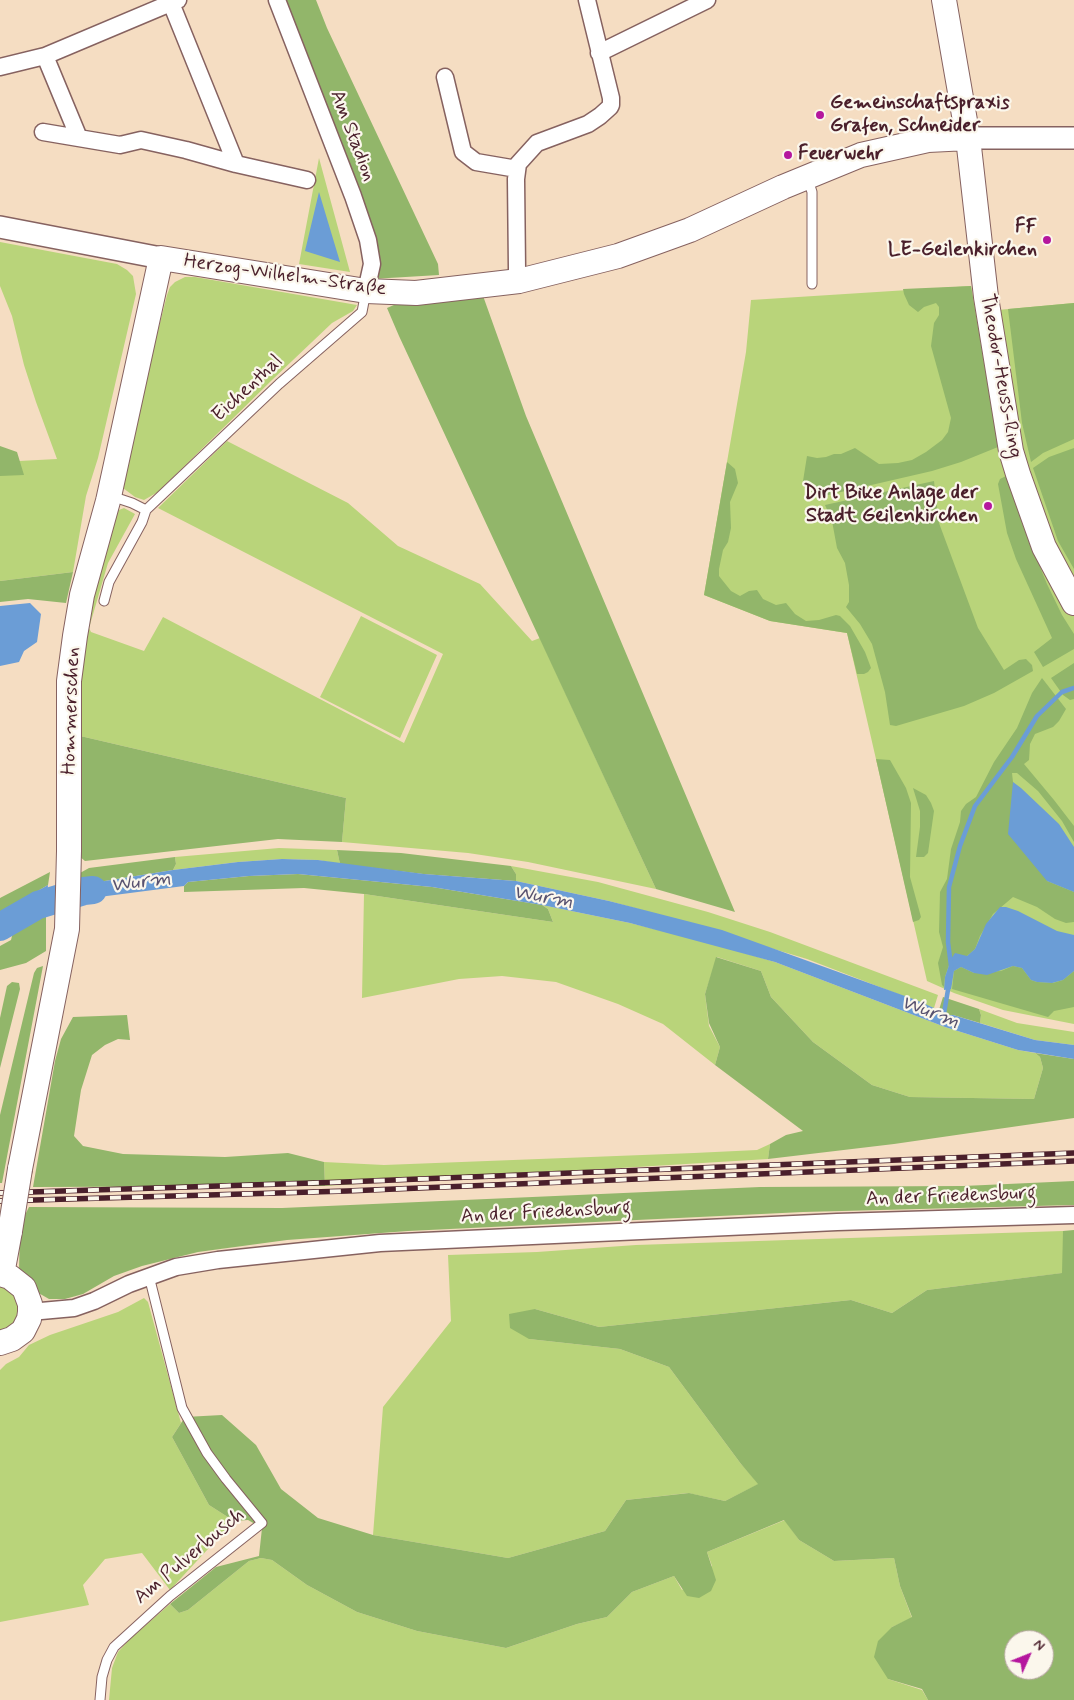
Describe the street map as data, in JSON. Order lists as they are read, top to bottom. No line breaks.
{"streets":{"main road":["Herzog-Wilhelm-Straße","Theodor-Heuss-Ring","Hommerschen"],"street":["Am Stadion","An der Friedensburg"],"lane":["Eichenthal","Am Pulverbusch"]},"crossings":[["Am Stadion","Herzog-Wilhelm-Straße"],["Am Stadion","Eichenthal"],["Herzog-Wilhelm-Straße","Theodor-Heuss-Ring"],["Herzog-Wilhelm-Straße","Eichenthal"],["Herzog-Wilhelm-Straße","Hommerschen"],["An der Friedensburg","Am Pulverbusch"]],"water":["Wurm"],"places":["Gemeinschaftspraxis Grafen, Schneider","Feuerwehr","FF LE-Geilenkirchen","Dirt Bike Anlage der Stadt Geilenkirchen"],"north":"top right"}
